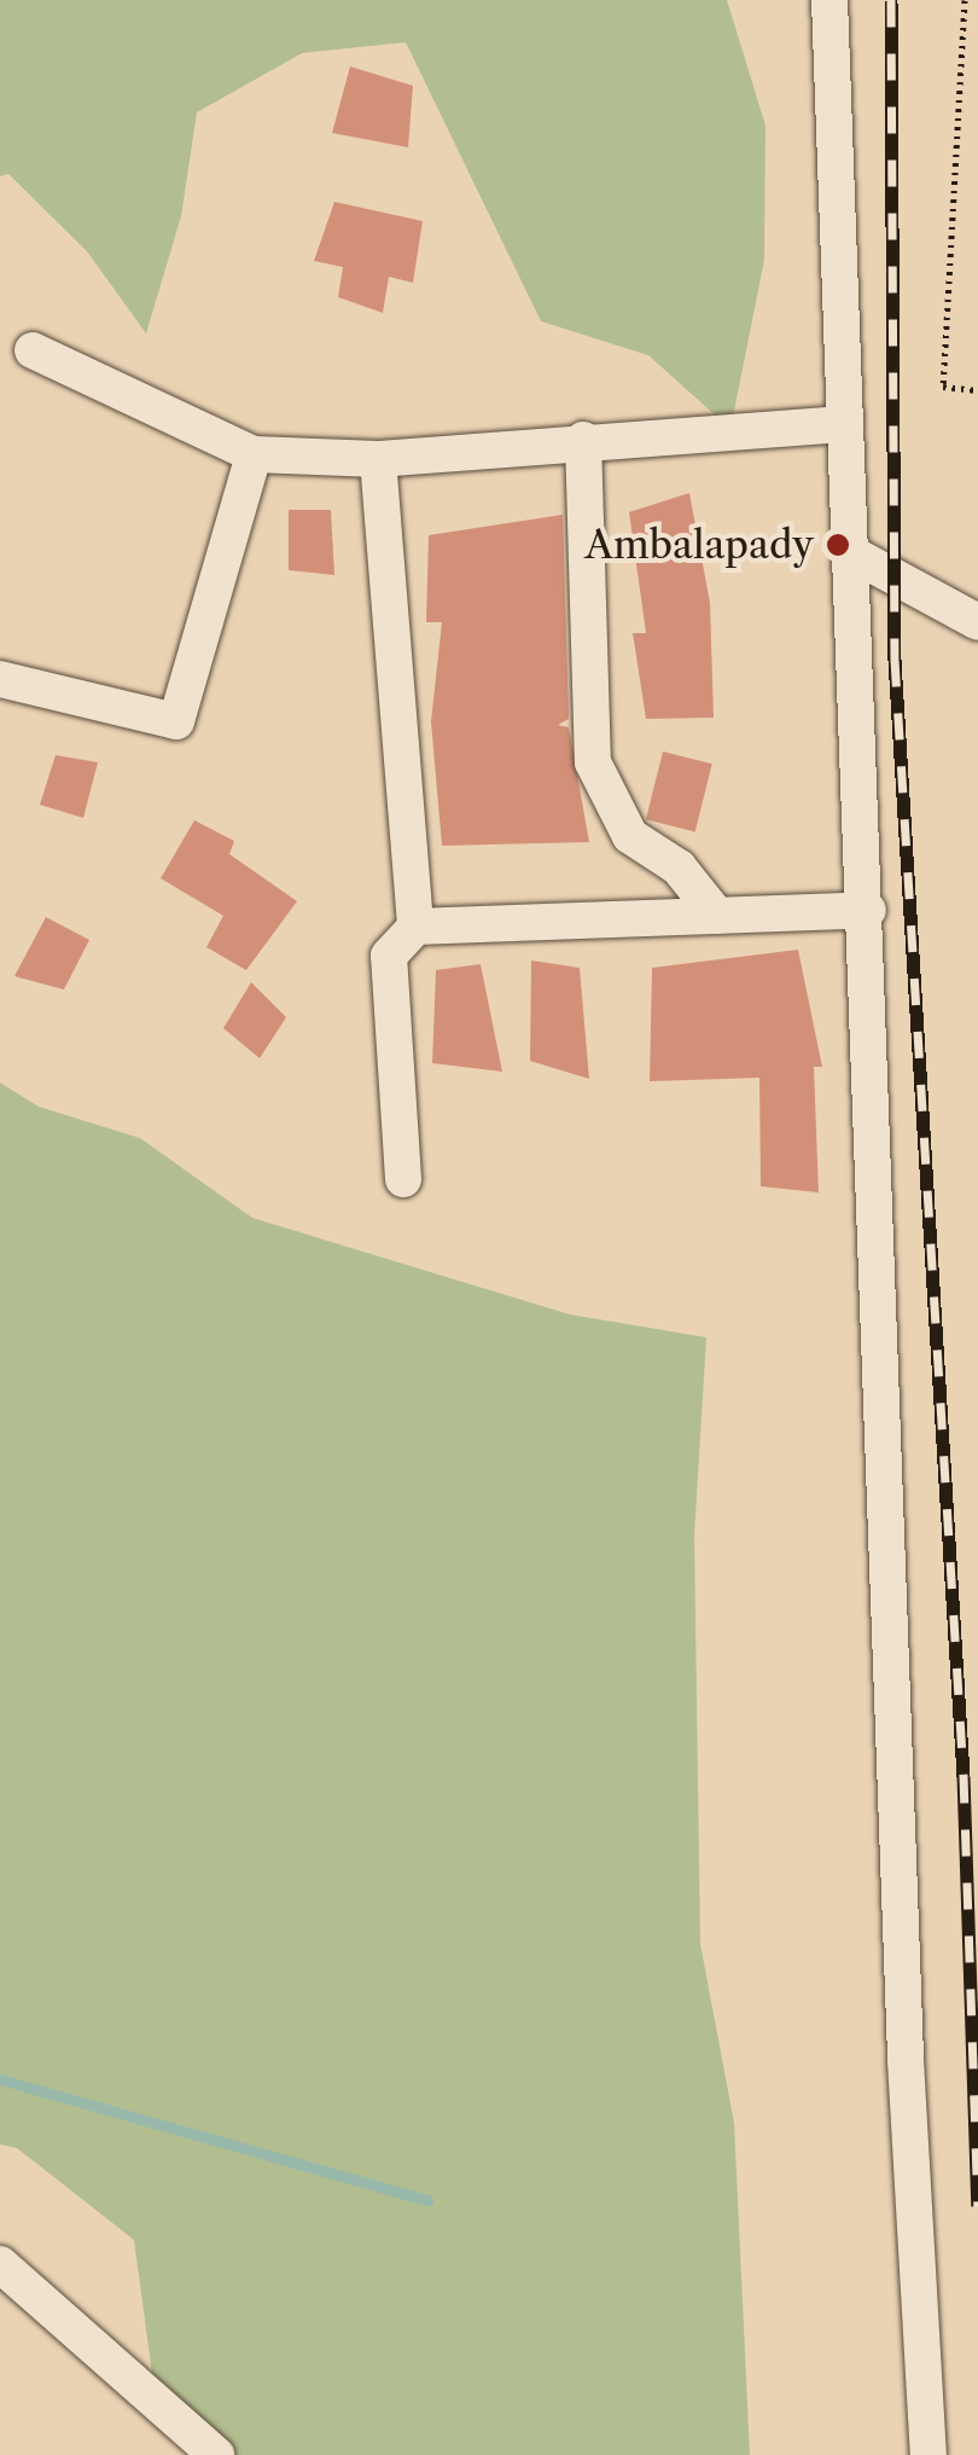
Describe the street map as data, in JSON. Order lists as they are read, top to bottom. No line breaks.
{"places":["Ambalapady"]}
